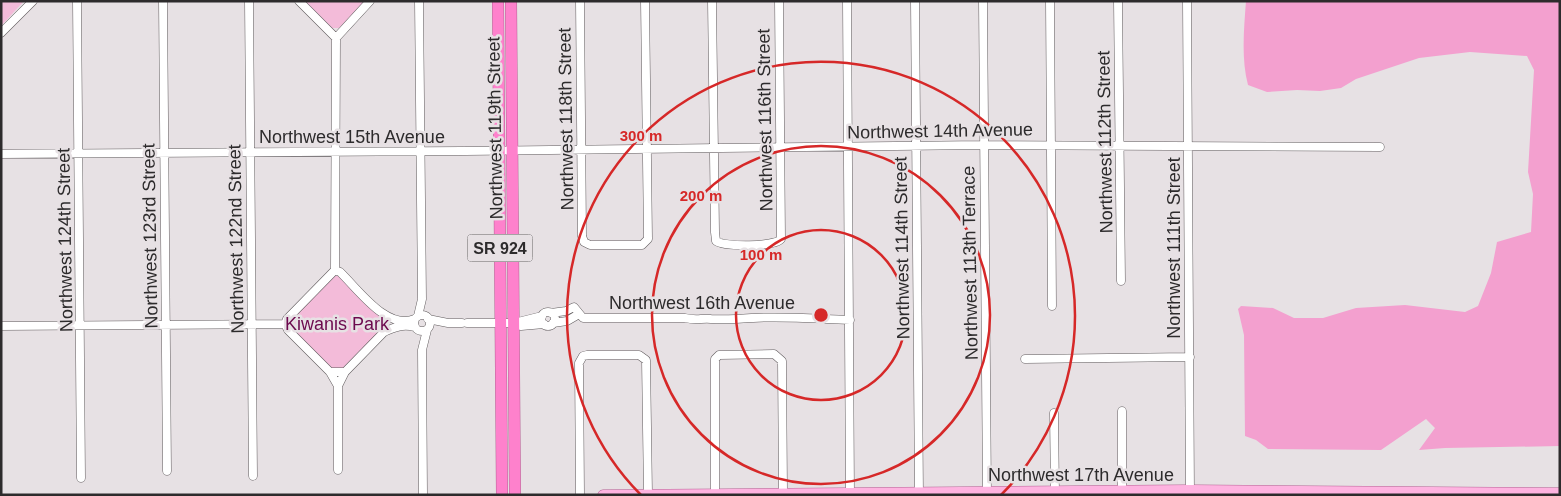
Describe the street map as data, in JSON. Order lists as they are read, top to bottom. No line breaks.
{"streets":{"highway":["Northwest 119th Street","SR 924"],"main road":["Northwest 17th Avenue"],"street":["Northwest 118th Street","Northwest 116th Street","Northwest 14th Avenue","Northwest 15th Avenue","Northwest 112th Street","Northwest 123rd Street","Northwest 122nd Street","Northwest 124th Street","Northwest 114th Street","Northwest 111th Street","Northwest 113th Terrace","Northwest 16th Avenue"]},"crossings":[["Northwest 118th Street","Northwest 14th Avenue"],["Northwest 116th Street","Northwest 14th Avenue"],["Northwest 119th Street","Northwest 14th Avenue"],["Northwest 119th Street","Northwest 15th Avenue"],["Northwest 119th Street","Northwest 16th Avenue"],["Northwest 14th Avenue","Northwest 15th Avenue"],["Northwest 14th Avenue","Northwest 112th Street"],["Northwest 14th Avenue","Northwest 114th Street"],["Northwest 14th Avenue","Northwest 111th Street"],["Northwest 14th Avenue","Northwest 113th Terrace"],["Northwest 15th Avenue","Northwest 123rd Street"],["Northwest 15th Avenue","Northwest 122nd Street"],["Northwest 15th Avenue","Northwest 124th Street"],["Northwest 114th Street","Northwest 17th Avenue"],["Northwest 111th Street","Northwest 17th Avenue"],["Northwest 113th Terrace","Northwest 17th Avenue"]],"parks":["Kiwanis Park"],"rings":["300 m","200 m","100 m"]}
